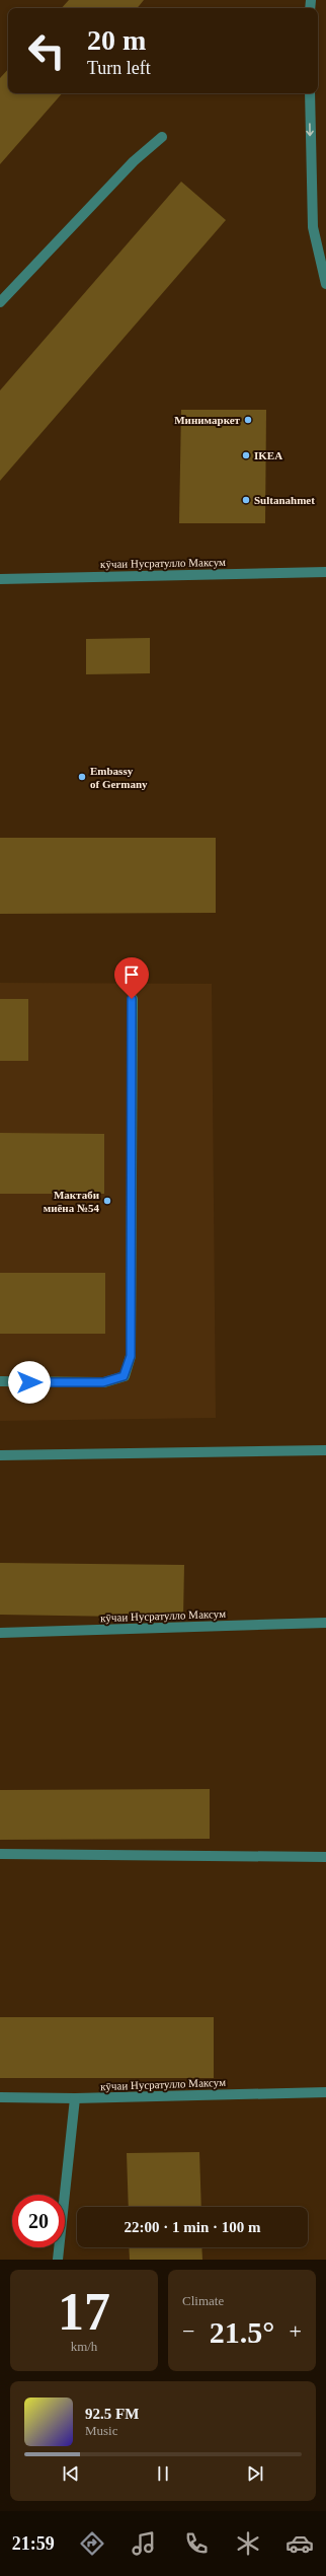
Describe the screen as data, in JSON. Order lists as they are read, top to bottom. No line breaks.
{"streets":{"street":["кӯчаи Нусратулло Максум"]},"places":["Минимаркет","IKEA","Sultanahmet","Embassy of Germany","Мактаби миёна №54"],"page":{"turn":["20 m","Turn left"],"limit":"20","trip":"22:00 · 1 min · 100 m","tile":[["17","km/h"],"Climate"],"heat":["−","21.5°","+"],"song":["92.5 FM","Music"],"tabs":"21:59"}}
